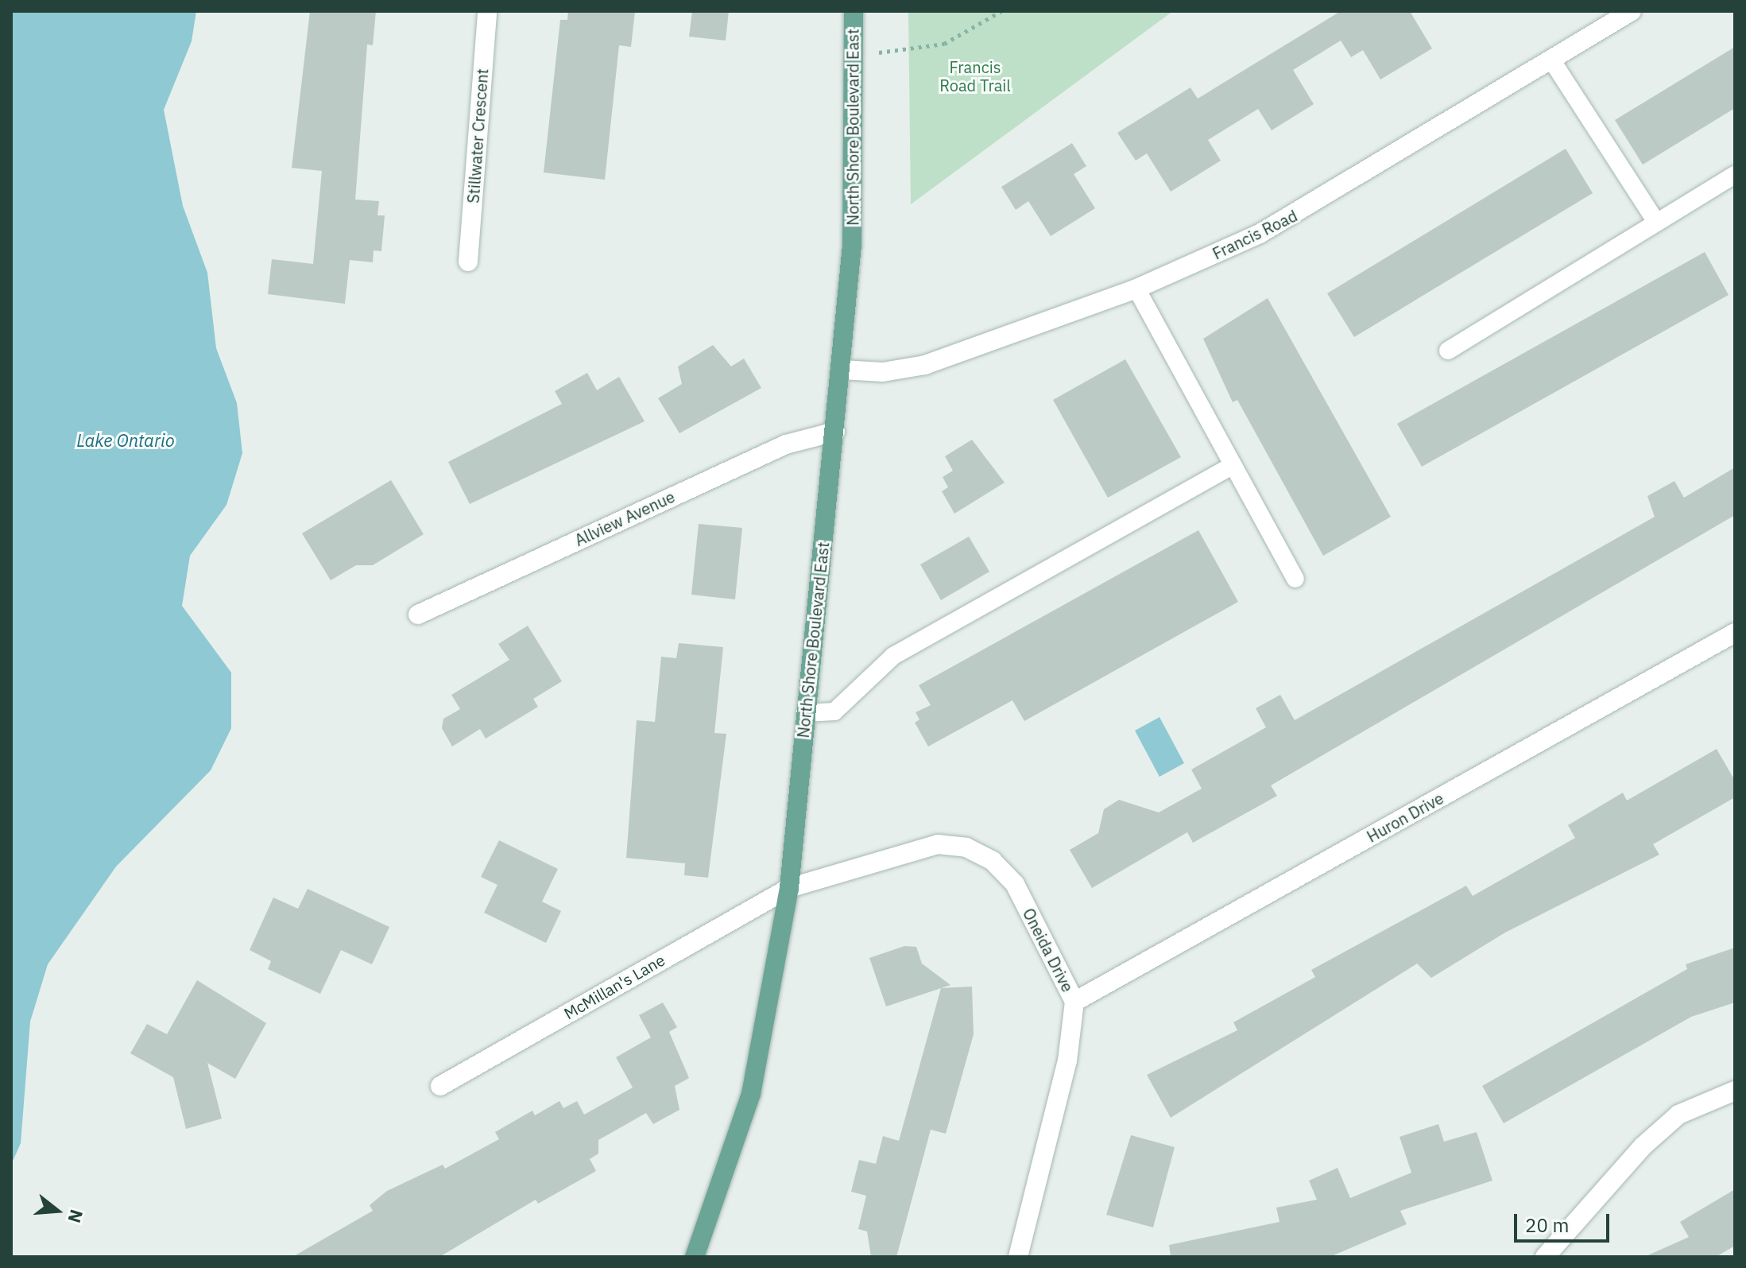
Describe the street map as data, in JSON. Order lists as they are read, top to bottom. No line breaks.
{"streets":{"main road":["North Shore Boulevard East"],"street":["Stillwater Crescent","Francis Road","Allview Avenue","Huron Drive","Oneida Drive","McMillan's Lane"]},"crossings":[["North Shore Boulevard East","Francis Road"],["North Shore Boulevard East","Allview Avenue"],["North Shore Boulevard East","Oneida Drive"],["North Shore Boulevard East","McMillan's Lane"],["Huron Drive","Oneida Drive"],["Oneida Drive","McMillan's Lane"]],"water":["Lake Ontario"],"parks":["Francis Road Trail"],"scale_bar":"20 m","north":"right"}
